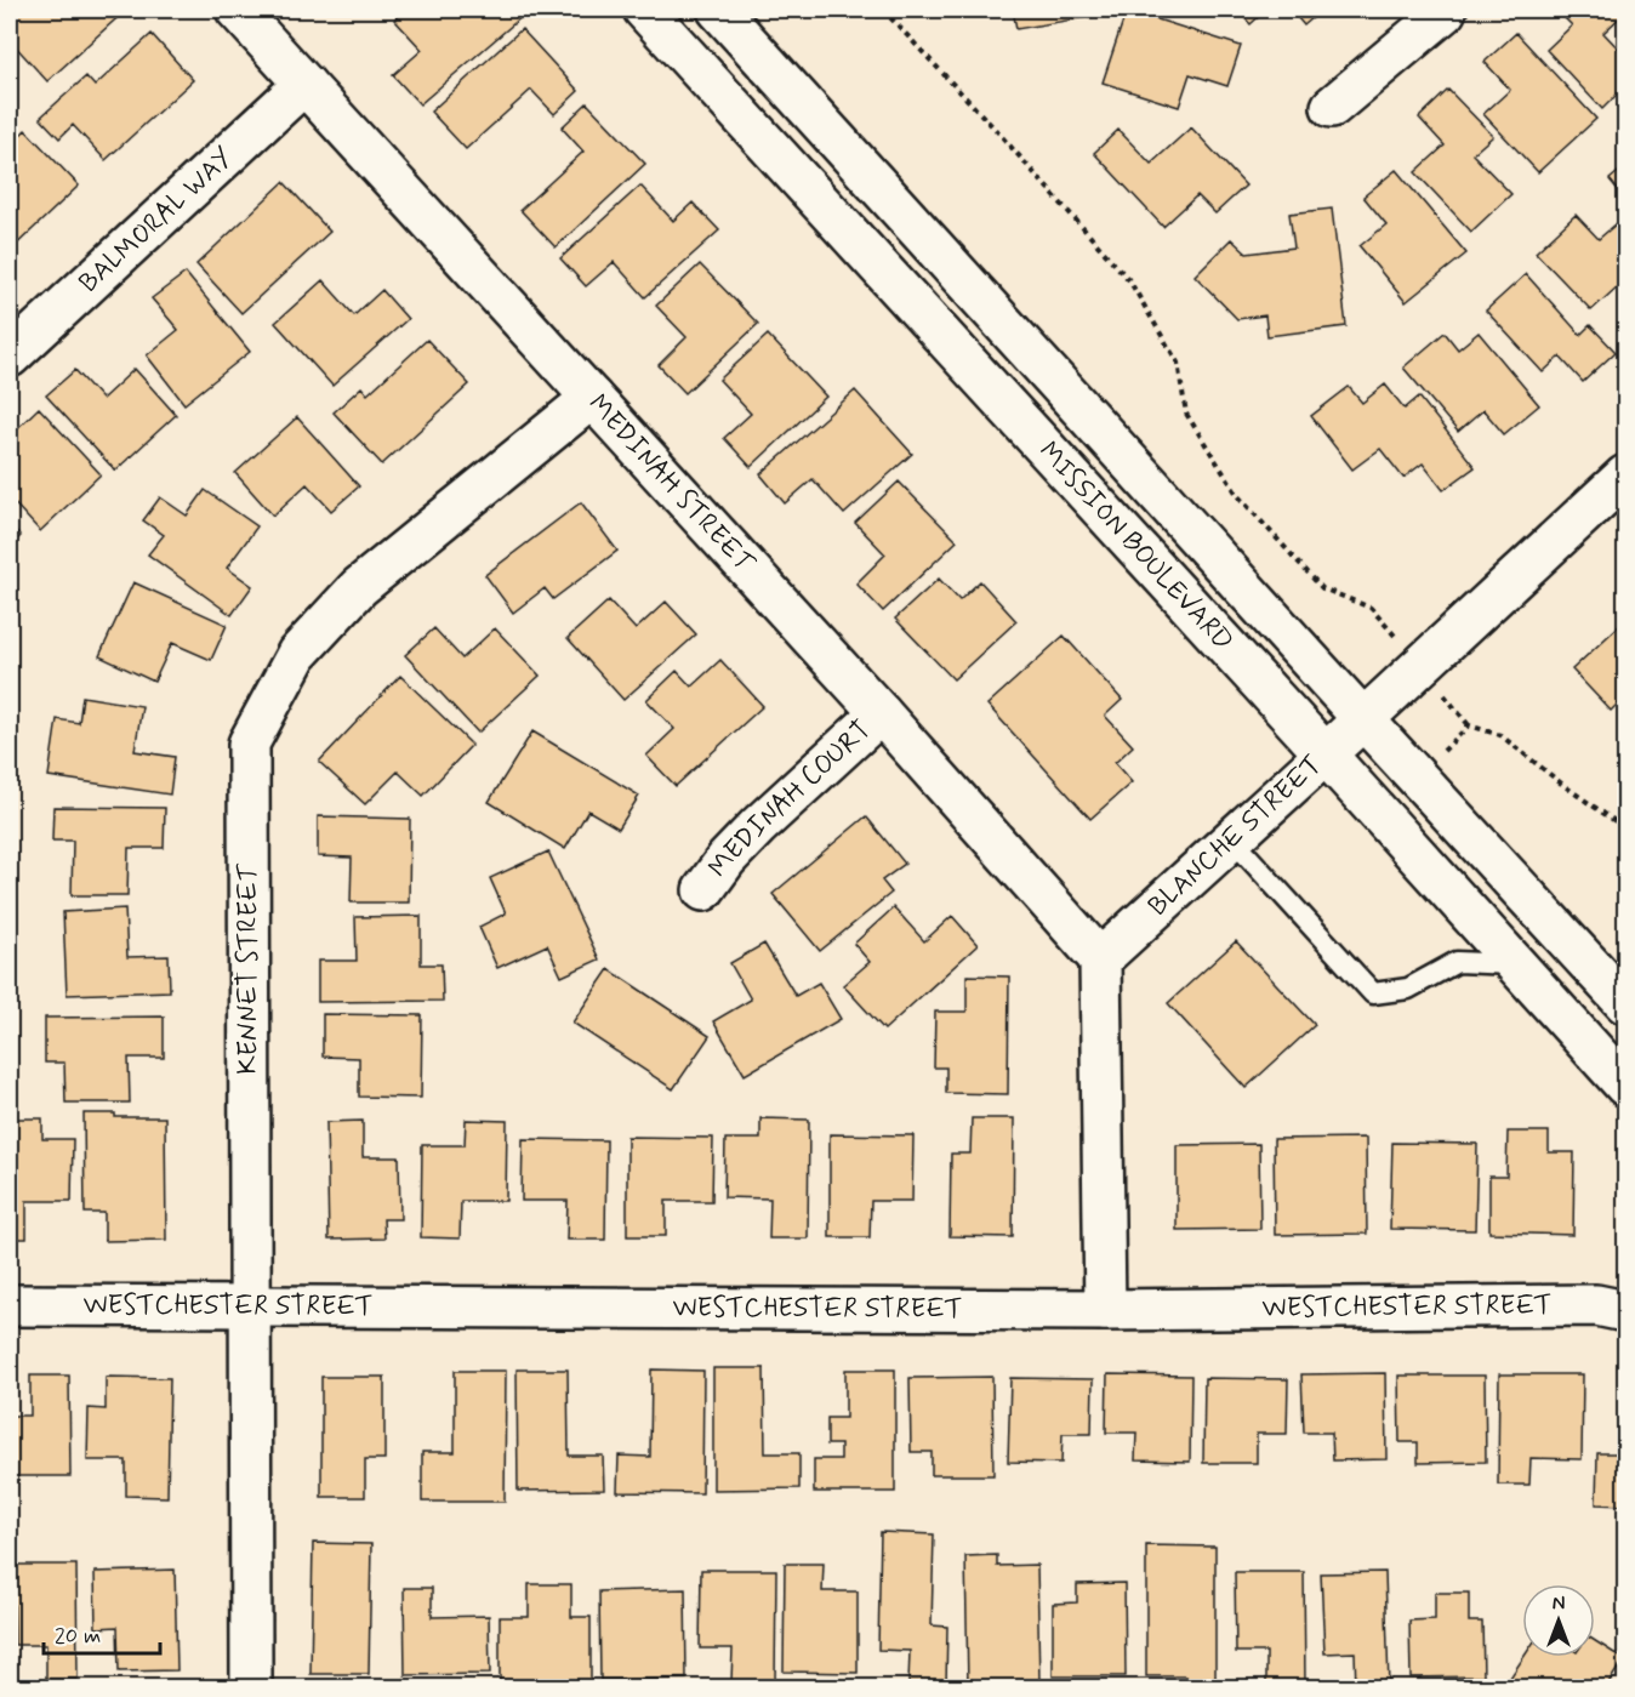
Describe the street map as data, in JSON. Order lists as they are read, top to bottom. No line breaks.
{"streets":{"street":["BALMORAL WAY","MEDINAH STREET","MISSION BOULEVARD","MEDINAH COURT","BLANCHE STREET","KENNET STREET","WESTCHESTER STREET"]},"crossings":[["BALMORAL WAY","MEDINAH STREET"],["MEDINAH STREET","MEDINAH COURT"],["MEDINAH STREET","BLANCHE STREET"],["MEDINAH STREET","KENNET STREET"],["MISSION BOULEVARD","BLANCHE STREET"],["KENNET STREET","WESTCHESTER STREET"]],"scale_bar":"20 m","north":"top"}
